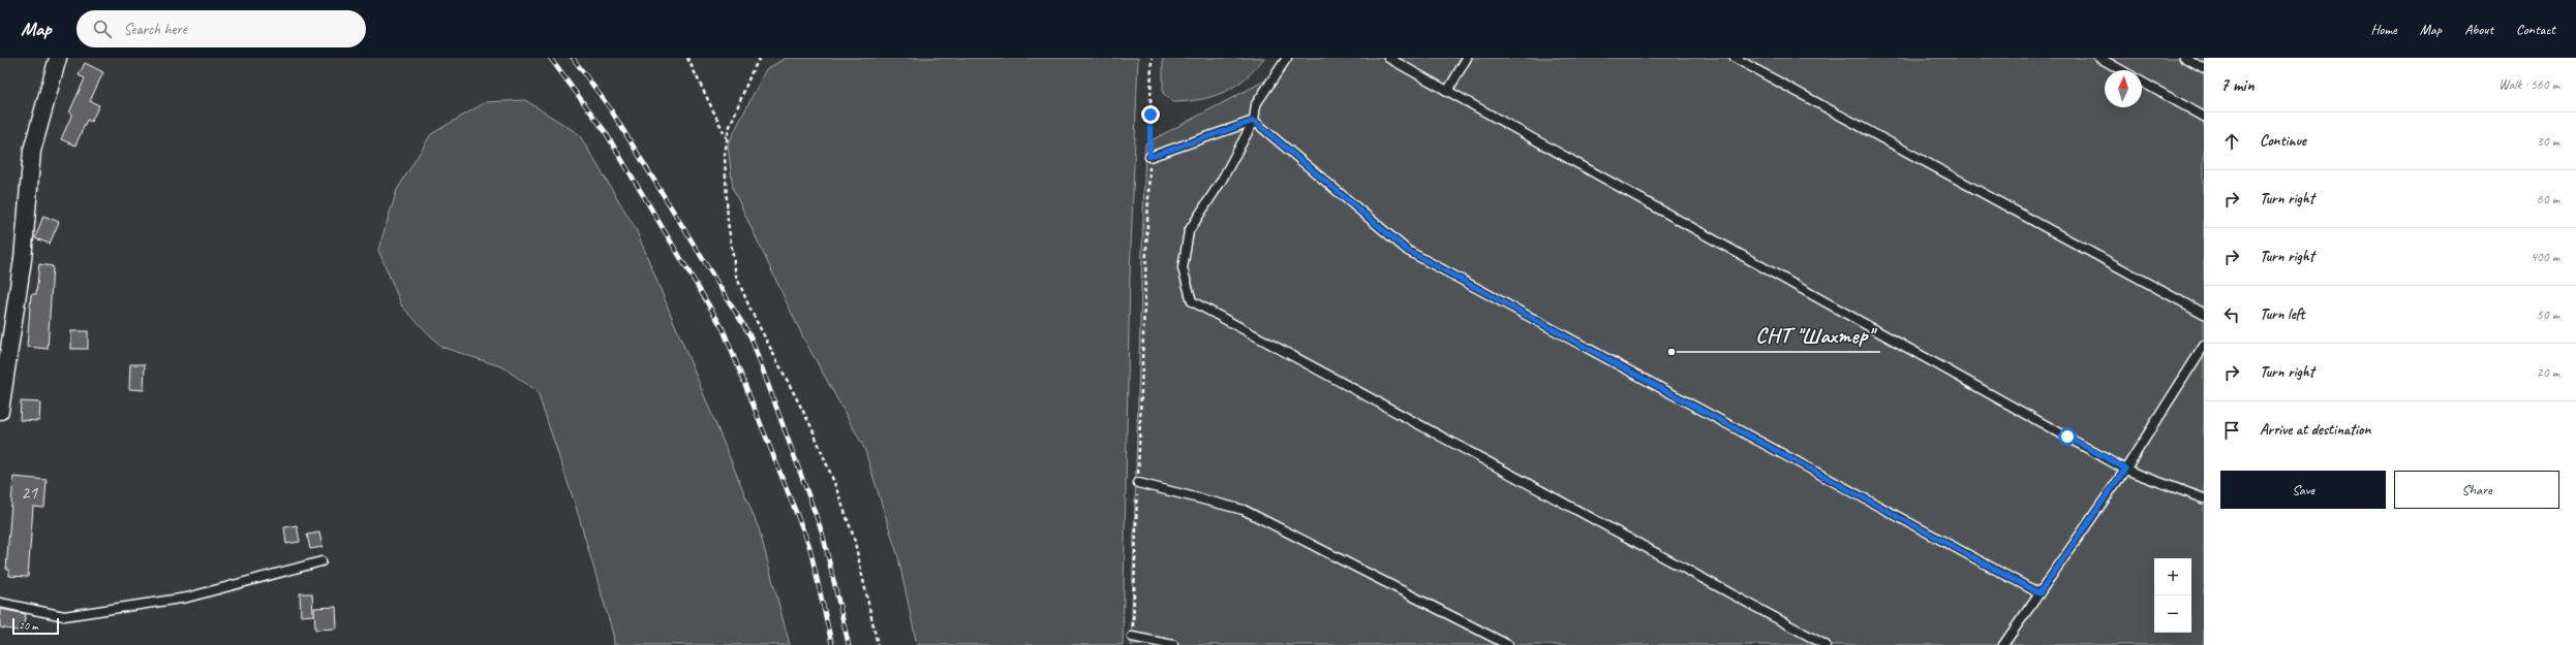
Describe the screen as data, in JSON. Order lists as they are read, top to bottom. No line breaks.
{"places":["СНТ \"Шахтер\""],"house_numbers":["21"],"scale_bar":"20 m","north":"top","page":{"header":"Map","search":"Search here","nav":["Home","Map","About","Contact"],"heading":["7 min","Walk · 560 m"],"list":[["Continue","30 m"],["Turn right","60 m"],["Turn right","400 m"],["Turn left","50 m"],["Turn right","20 m"],"Arrive at destination"],"buttons":["Save","Share"],"map_buttons":["+","−"],"scale":"20 m"}}
